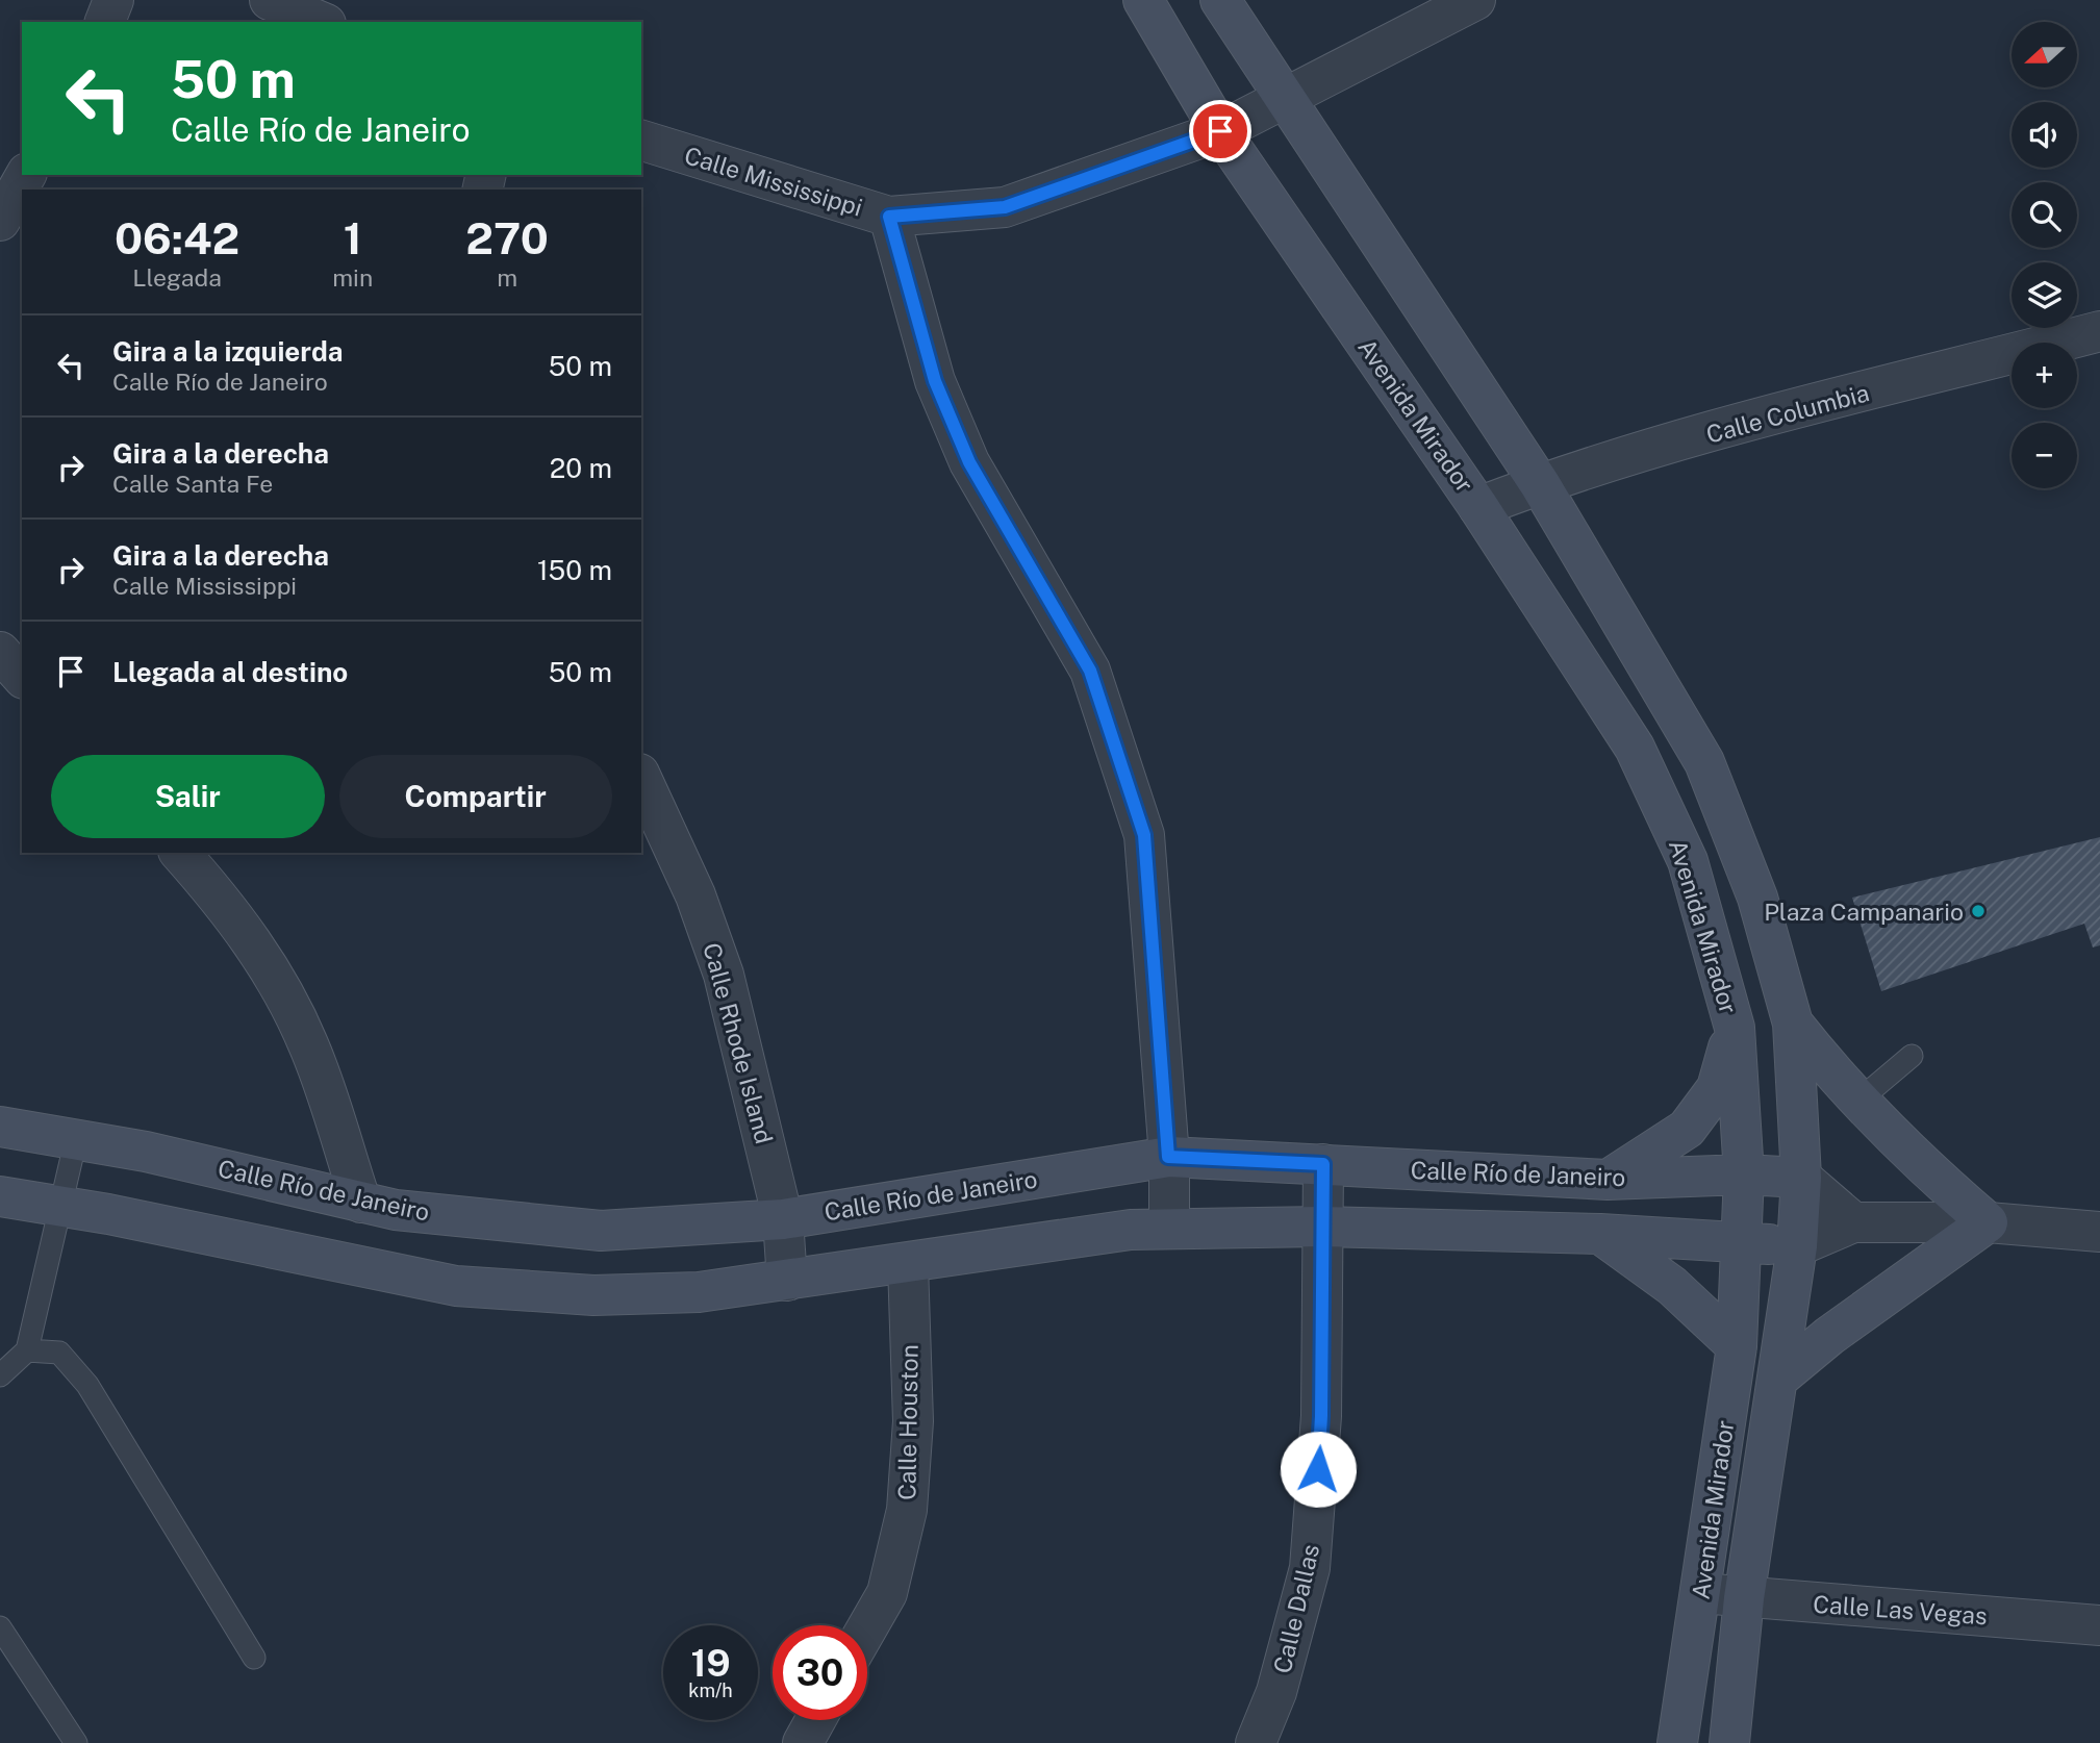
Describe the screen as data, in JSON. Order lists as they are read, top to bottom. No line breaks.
{"streets":{"main road":["Avenida Mirador","Calle Río de Janeiro"],"street":["Calle Mississippi","Calle Columbia","Calle Rhode Island","Calle Houston","Calle Dallas","Calle Las Vegas"]},"crossings":[["Calle Mississippi","Avenida Mirador"],["Calle Columbia","Avenida Mirador"],["Avenida Mirador","Calle Río de Janeiro"],["Avenida Mirador","Calle Las Vegas"],["Calle Rhode Island","Calle Río de Janeiro"],["Calle Río de Janeiro","Calle Dallas"]],"places":["Plaza Campanario"],"north":"left","page":{"map_buttons":["+","−"],"turn":["50 m","Calle Río de Janeiro"],"eta":["06:42","Llegada","1","min","270","m"],"list":[{"name":"Gira a la izquierda","note":"Calle Río de Janeiro","value":"50 m"},{"name":"Gira a la derecha","note":"Calle Santa Fe","value":"20 m"},{"name":"Gira a la derecha","note":"Calle Mississippi","value":"150 m"},{"name":"Llegada al destino","value":"50 m"}],"buttons":["Salir","Compartir"],"speed":"19 km/h","limit":"30"}}
